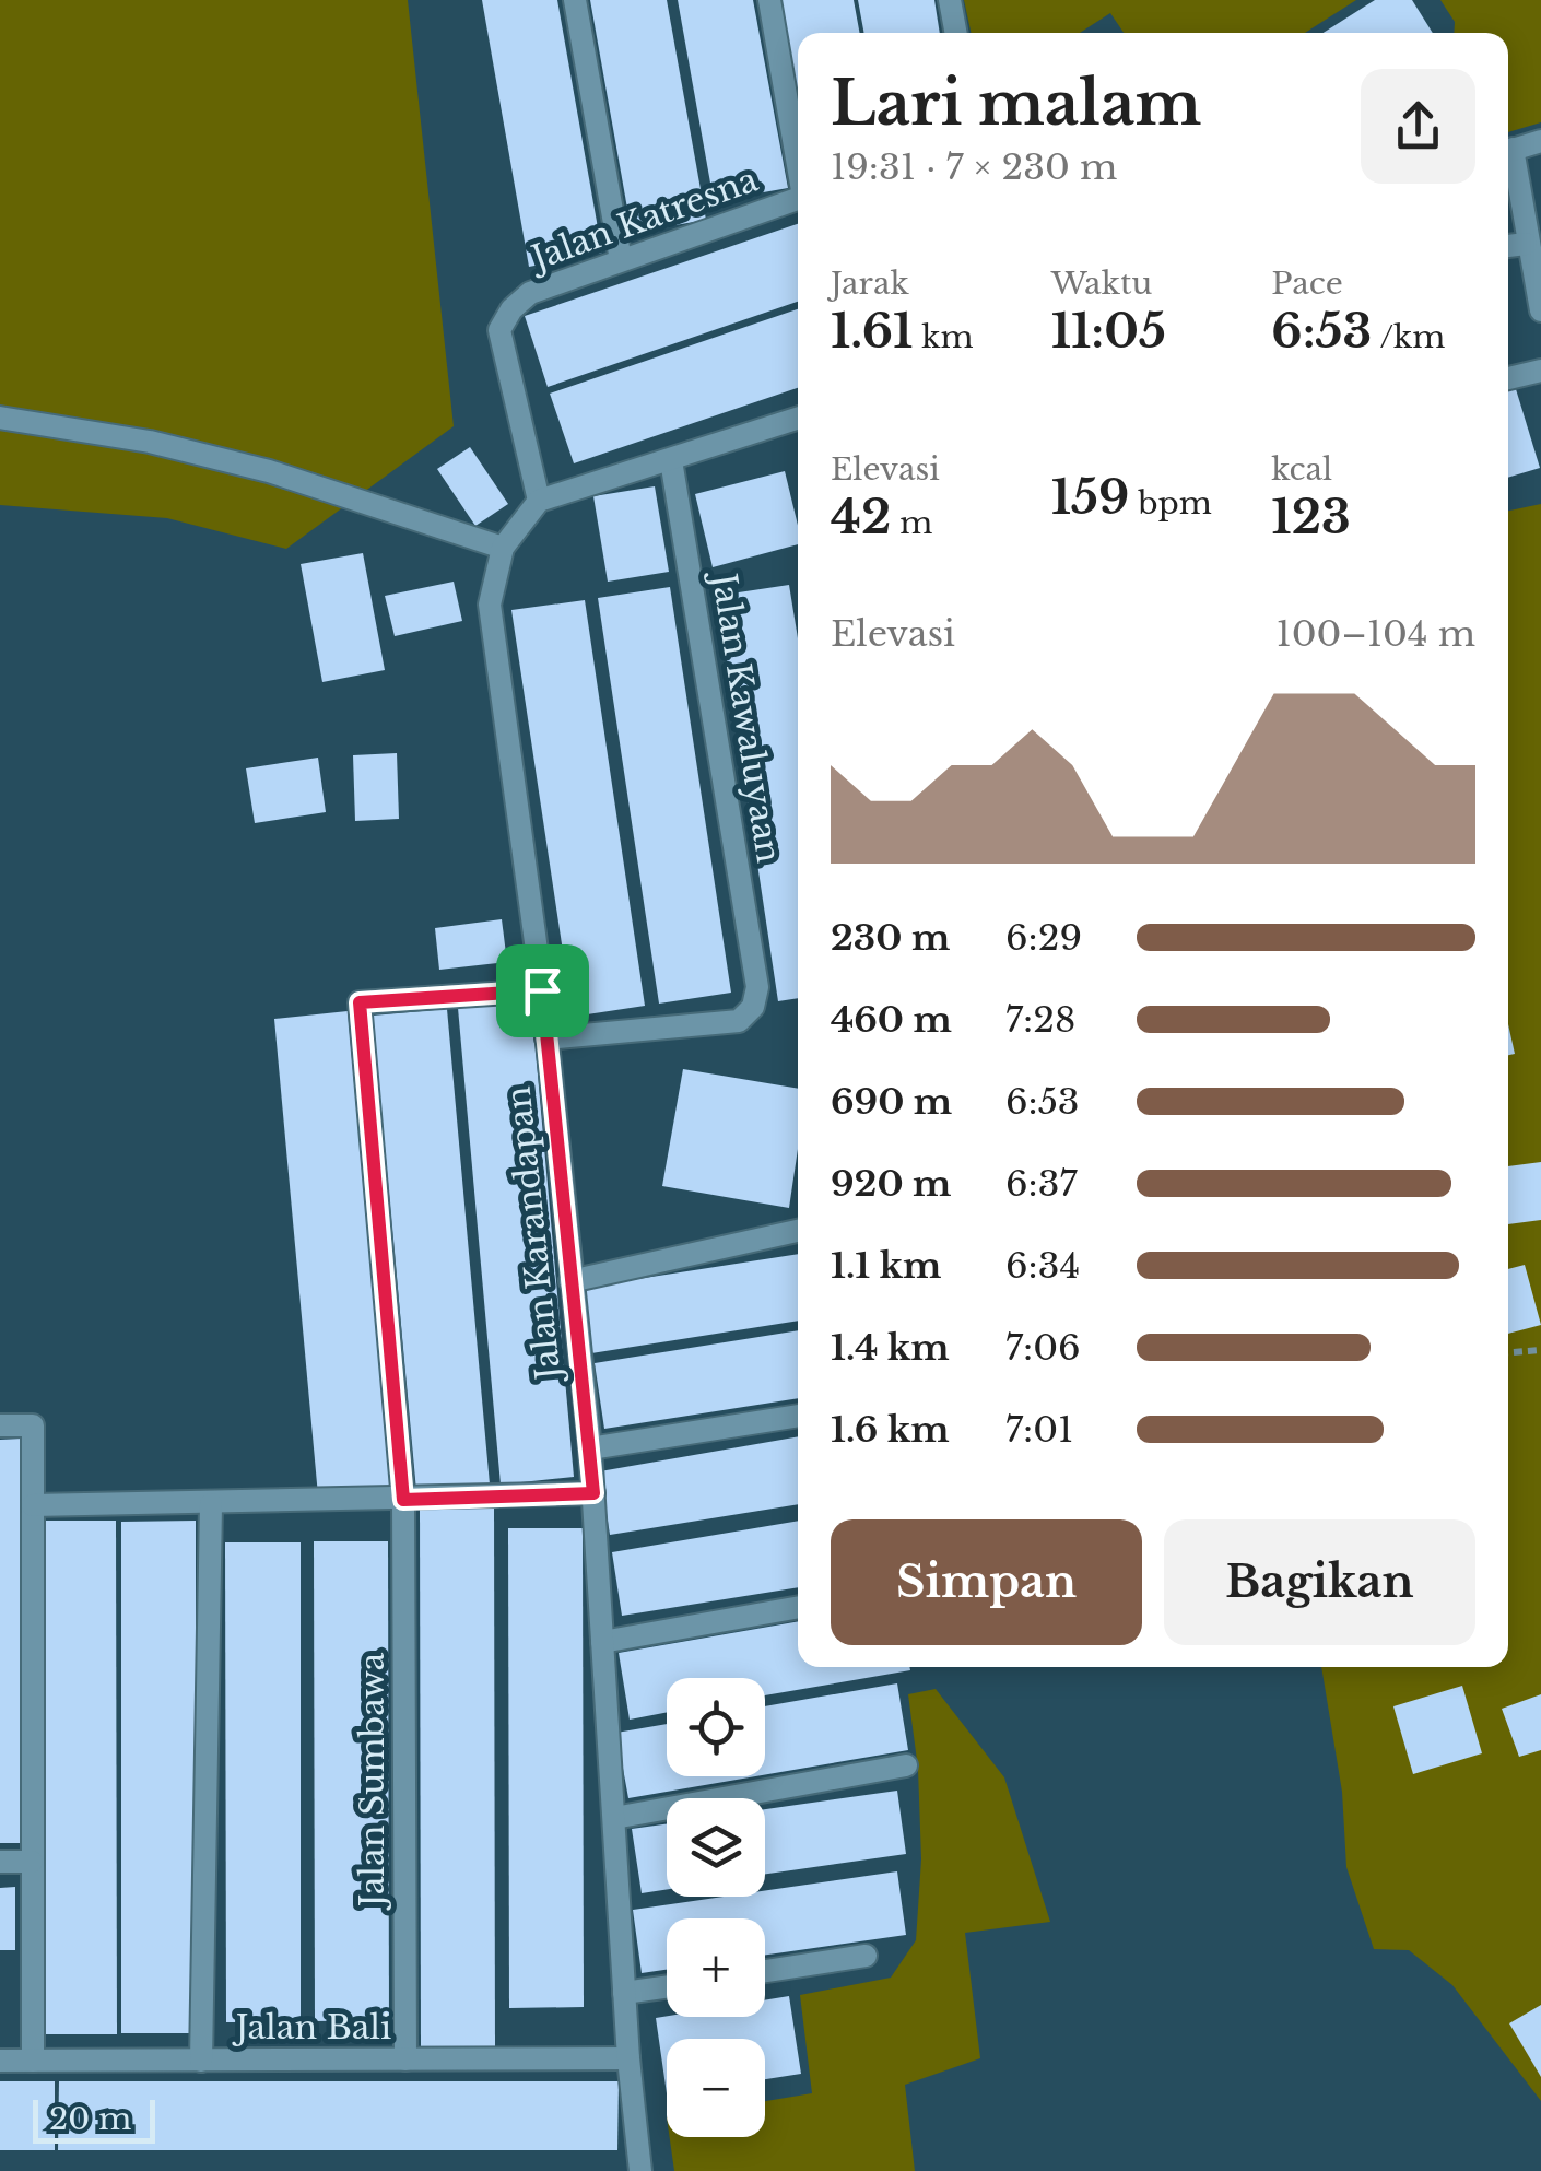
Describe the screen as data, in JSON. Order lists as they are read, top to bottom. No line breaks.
{"streets":{"street":["Jalan Katresna","Jalan Kawaluyaan","Jalan Karandapan","Jalan Sumbawa","Jalan Bali"]},"crossings":[["Jalan Katresna","Jalan Karandapan"],["Jalan Kawaluyaan","Jalan Karandapan"],["Jalan Karandapan","Jalan Sumbawa"],["Jalan Karandapan","Jalan Bali"],["Jalan Sumbawa","Jalan Bali"]],"scale_bar":"20 m","page":{"heading":["Lari malam","19:31 · 7 × 230 m"],"stats":[["Jarak","1.61 km"],["Waktu","11:05"],["Pace","6:53 /km"],["Elevasi","42 m"],["159 bpm"],["kcal","123"]],"chart":["Elevasi","100–104 m"],"list":[{"name":"230 m","note":"6:29"},{"name":"460 m","note":"7:28"},{"name":"690 m","note":"6:53"},{"name":"920 m","note":"6:37"},{"name":"1.1 km","note":"6:34"},{"name":"1.4 km","note":"7:06"},{"name":"1.6 km","note":"7:01"}],"buttons":["Simpan","Bagikan"],"map_buttons":["+","−"],"scale":"20 m"}}
